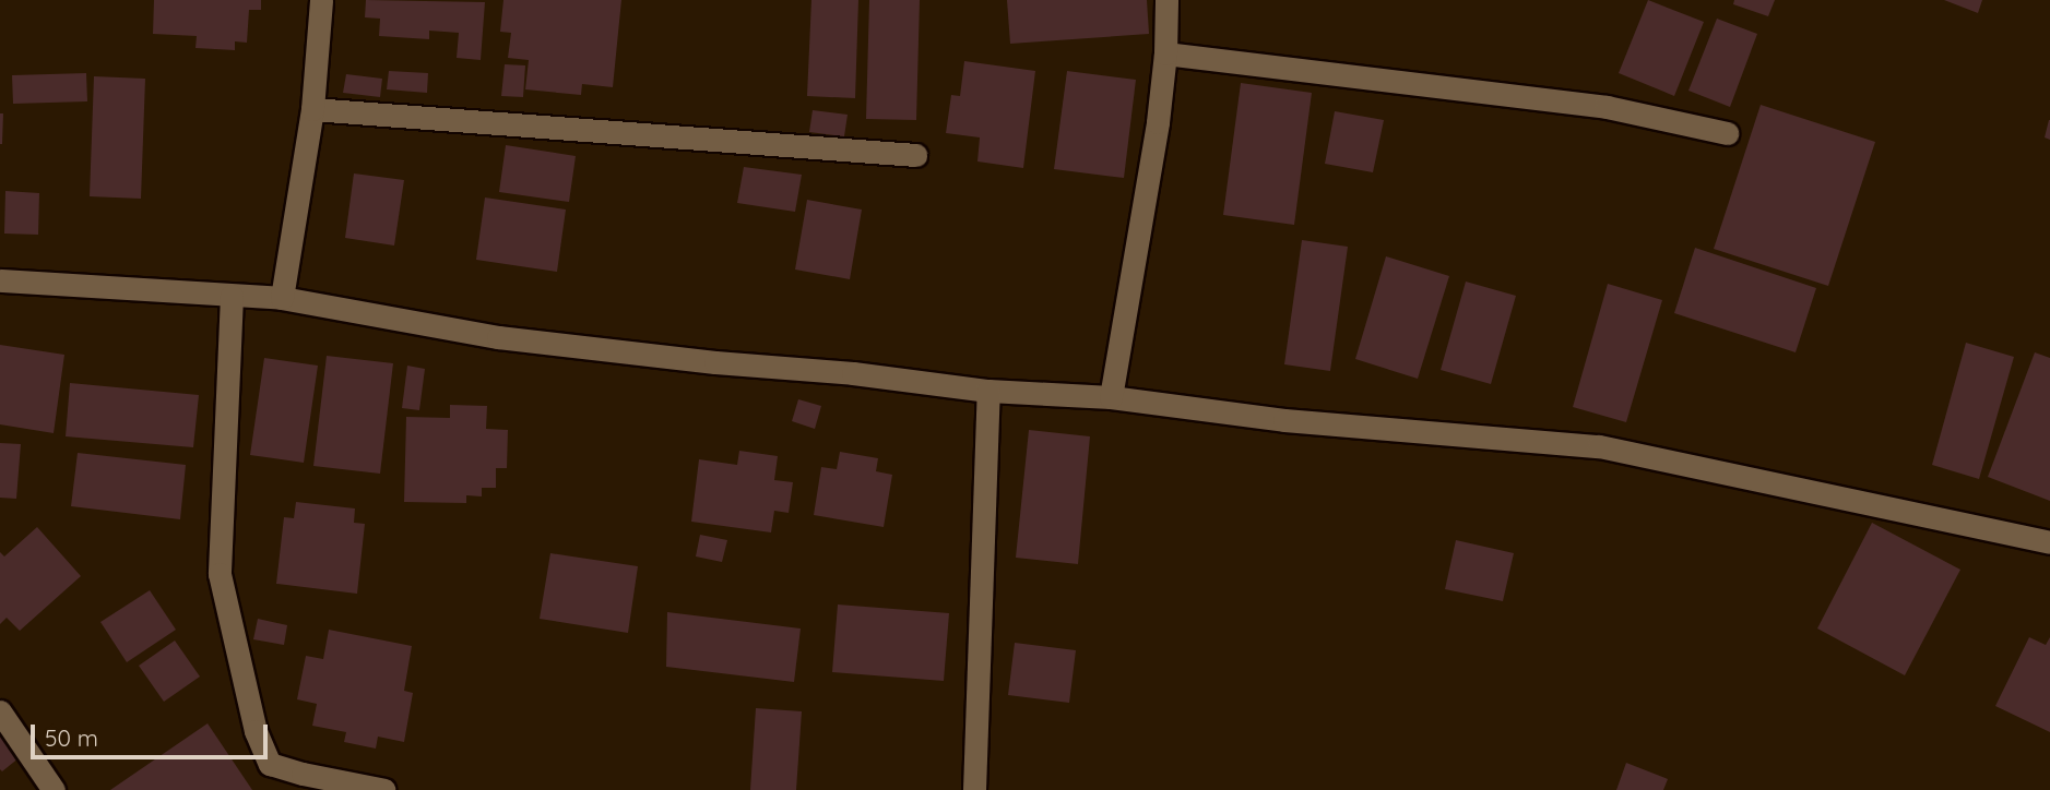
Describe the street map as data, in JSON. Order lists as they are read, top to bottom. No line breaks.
{"scale_bar":"50 m"}
